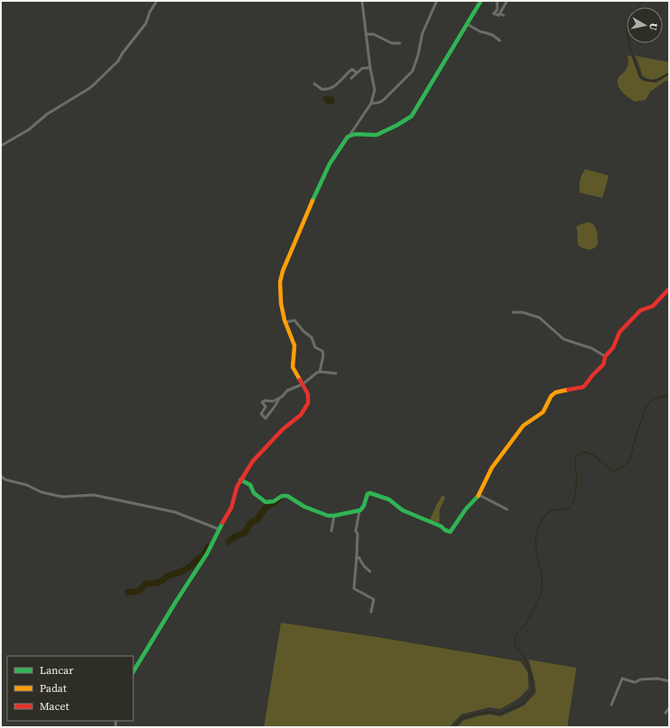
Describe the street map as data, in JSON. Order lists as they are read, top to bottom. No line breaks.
{"legend":["Lancar","Padat","Macet"],"north":"right"}
